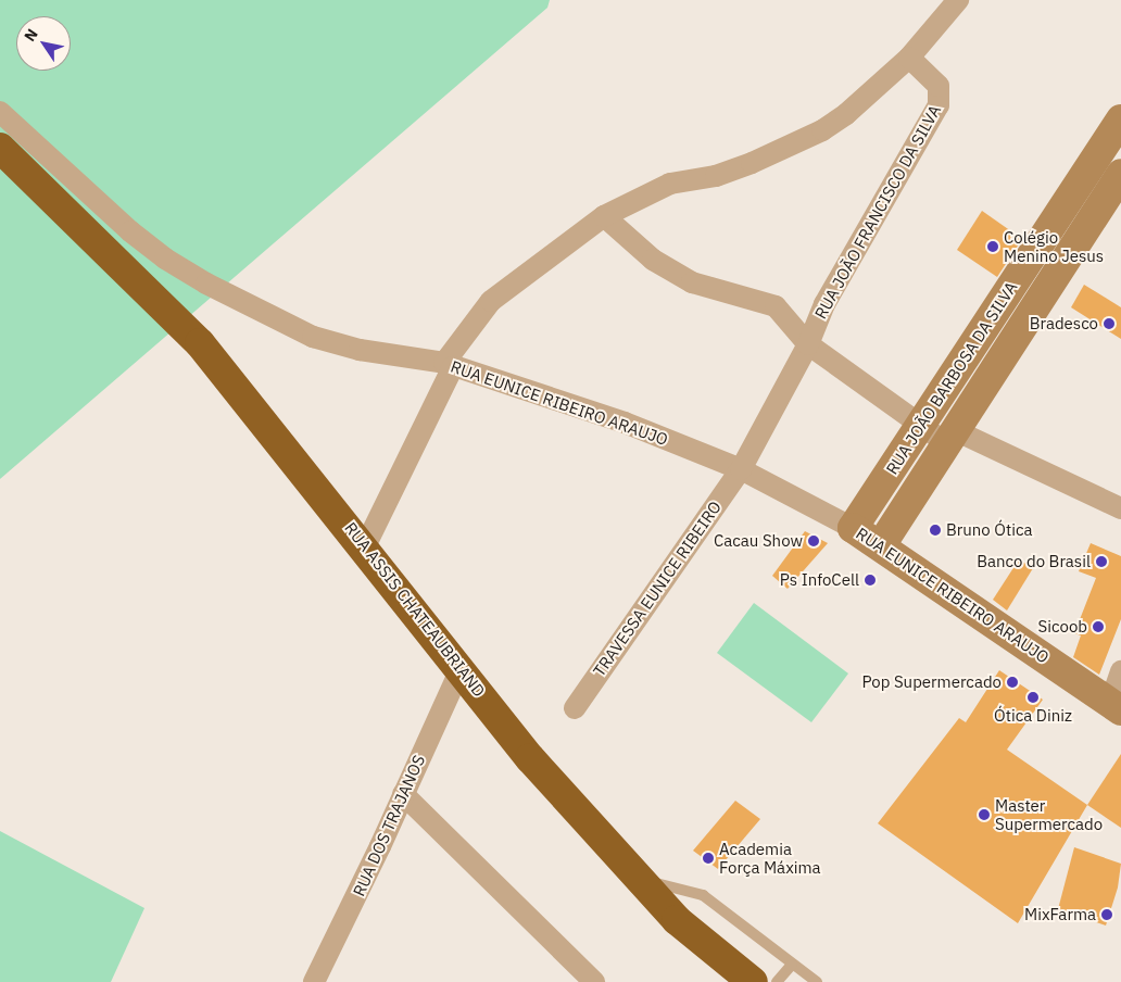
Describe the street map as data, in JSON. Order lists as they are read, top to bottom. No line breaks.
{"streets":{"highway":["RUA ASSIS CHATEAUBRIAND"],"street":["RUA JOÃO FRANCISCO DA SILVA","RUA JOÃO BARBOSA DA SILVA","RUA EUNICE RIBEIRO ARAUJO","TRAVESSA EUNICE RIBEIRO","RUA DOS TRAJANOS"]},"crossings":[["RUA JOÃO FRANCISCO DA SILVA","RUA EUNICE RIBEIRO ARAUJO"],["RUA JOÃO FRANCISCO DA SILVA","TRAVESSA EUNICE RIBEIRO"],["RUA JOÃO BARBOSA DA SILVA","RUA EUNICE RIBEIRO ARAUJO"],["RUA EUNICE RIBEIRO ARAUJO","TRAVESSA EUNICE RIBEIRO"],["RUA ASSIS CHATEAUBRIAND","RUA DOS TRAJANOS"]],"places":["Colégio Menino Jesus","Bradesco","Bruno Ótica","Cacau Show","Banco do Brasil","Ps InfoCell","Sicoob","Pop Supermercado","Ótica Diniz","Master Supermercado","Academia Força Máxima","MixFarma"],"north":"top left"}
